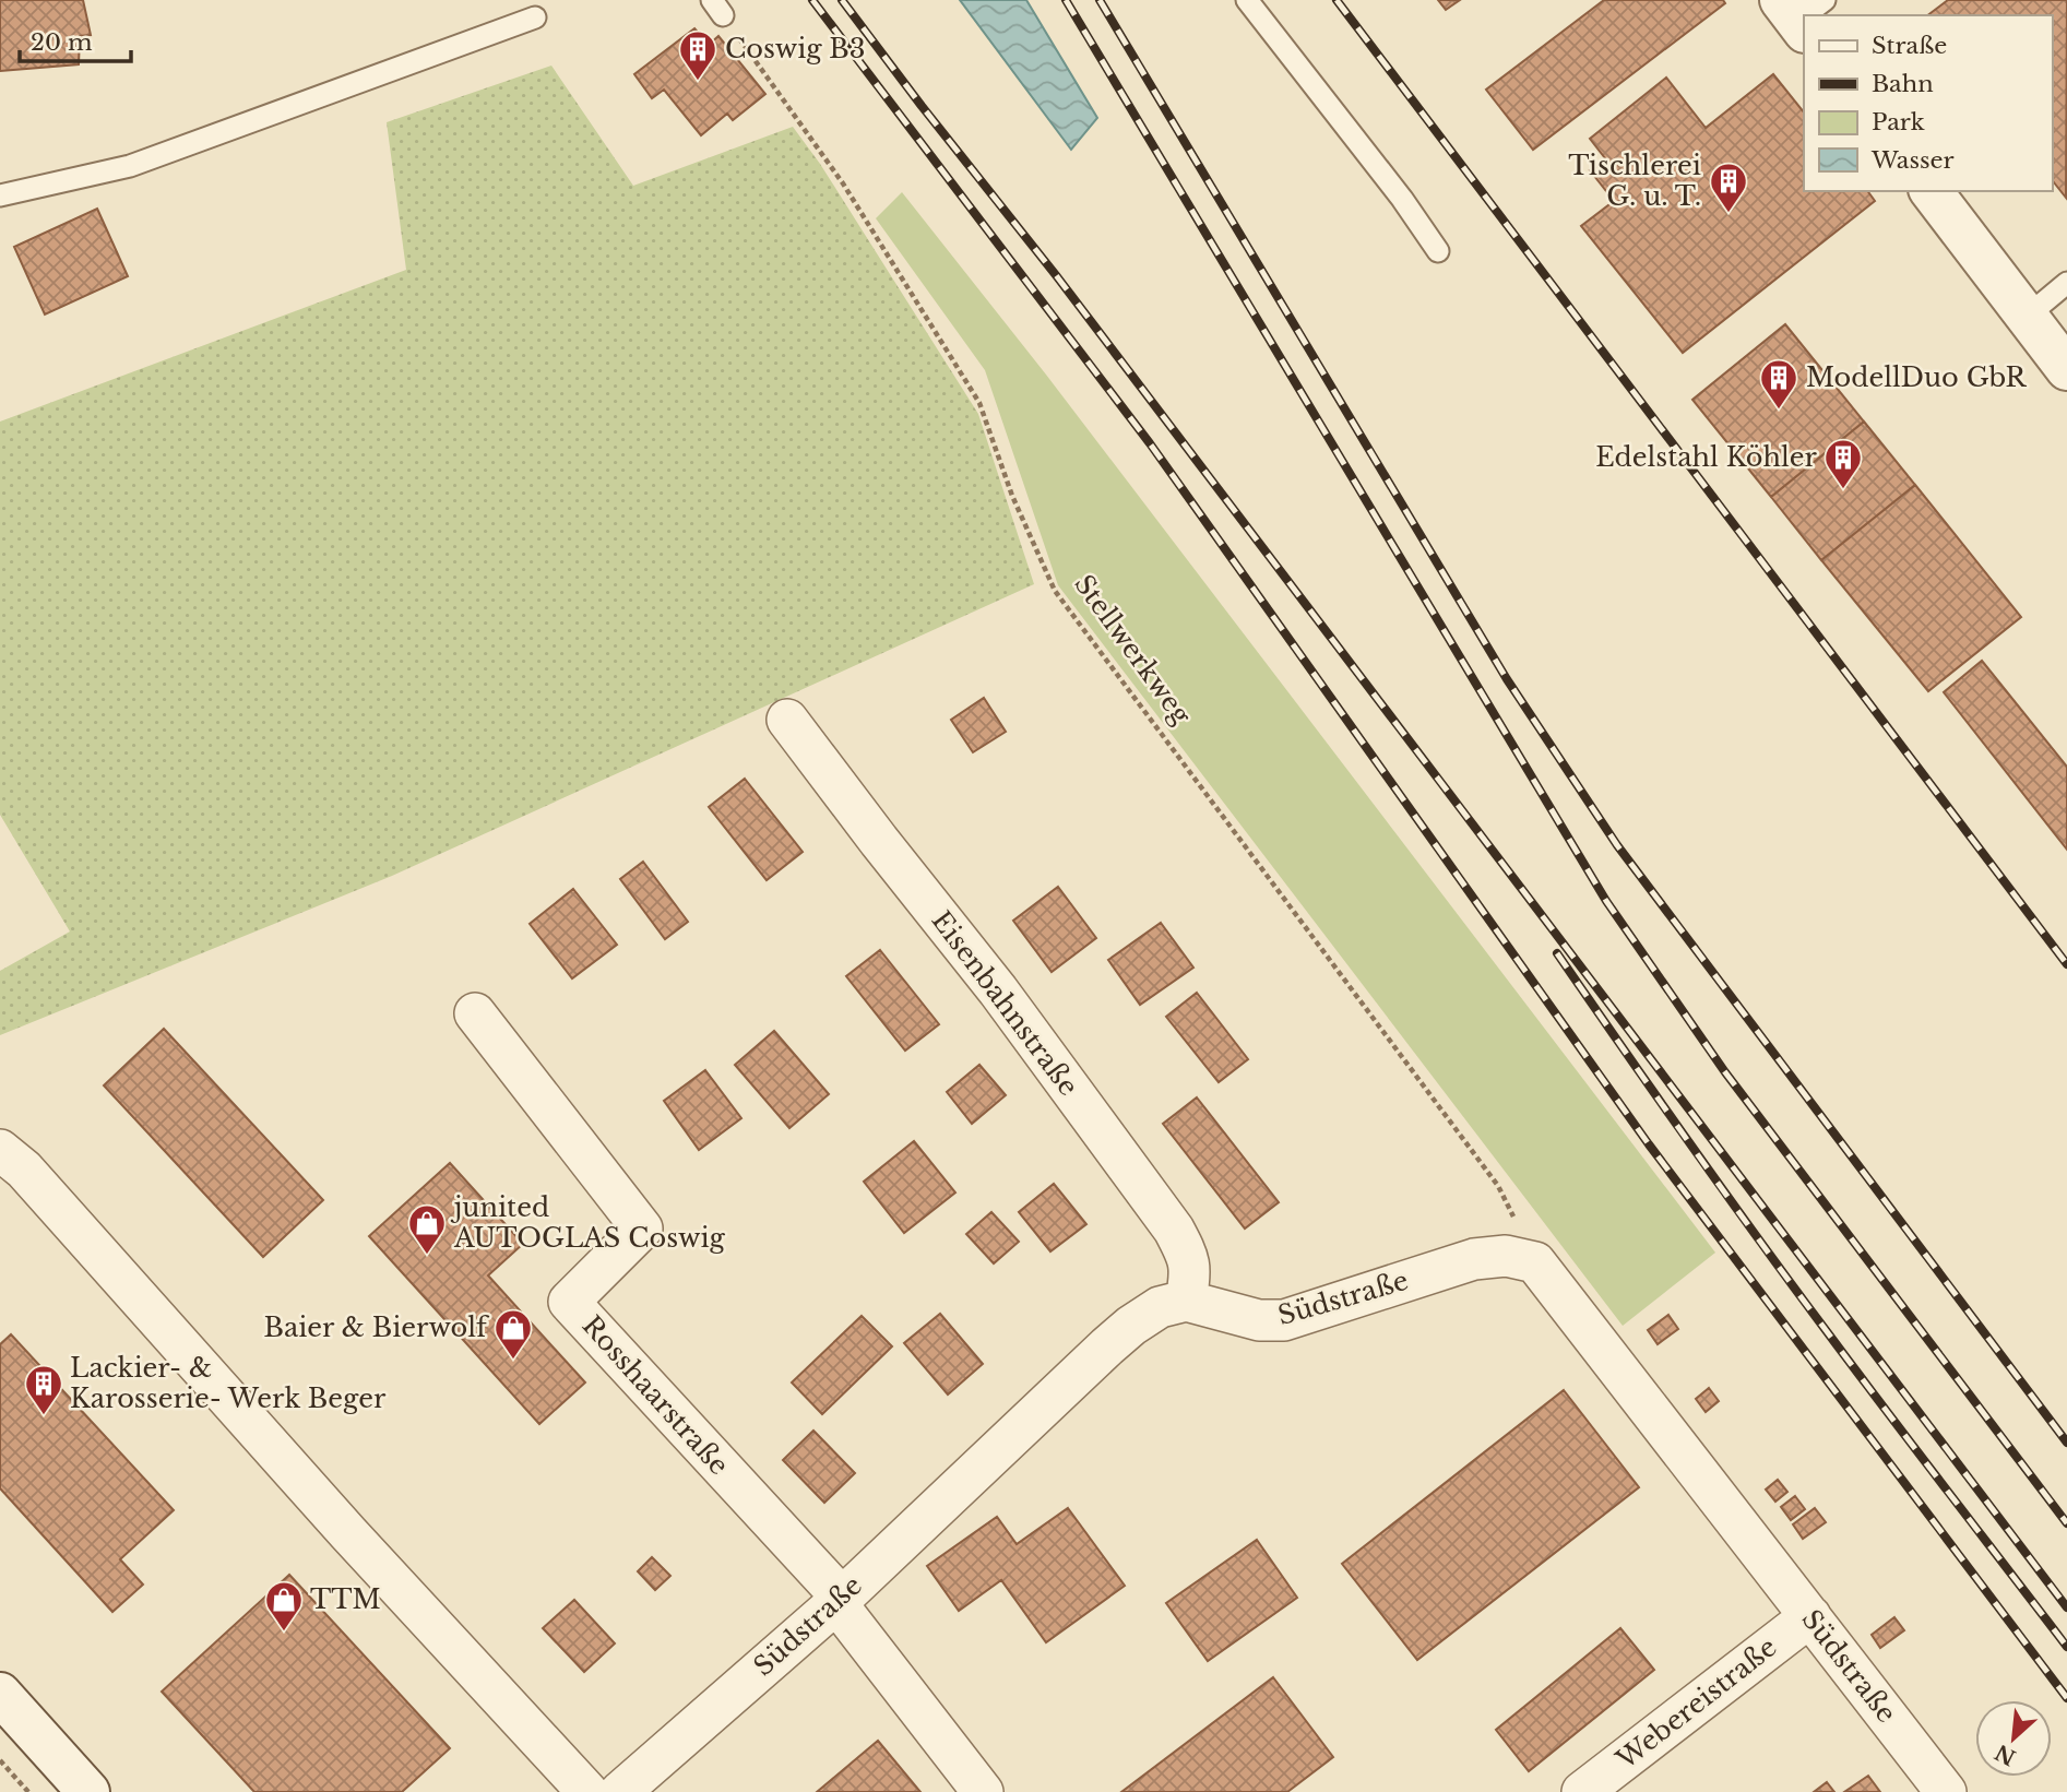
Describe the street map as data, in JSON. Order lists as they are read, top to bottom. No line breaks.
{"streets":{"street":["Eisenbahnstraße","Südstraße","Rosshaarstraße","Webereistraße"],"path":["Stellwerkweg"]},"crossings":[["Stellwerkweg","Südstraße"],["Eisenbahnstraße","Südstraße"],["Südstraße","Rosshaarstraße"],["Südstraße","Webereistraße"]],"places":{"building":["Coswig B3","Tischlerei G. u. T.","ModellDuo GbR","Edelstahl Köhler","Lackier- & Karosserie- Werk Beger"],"shop":["junited AUTOGLAS Coswig","Baier & Bierwolf","TTM"]},"legend":["Straße","Bahn","Park","Wasser"],"scale_bar":"20 m","north":"bottom left"}
